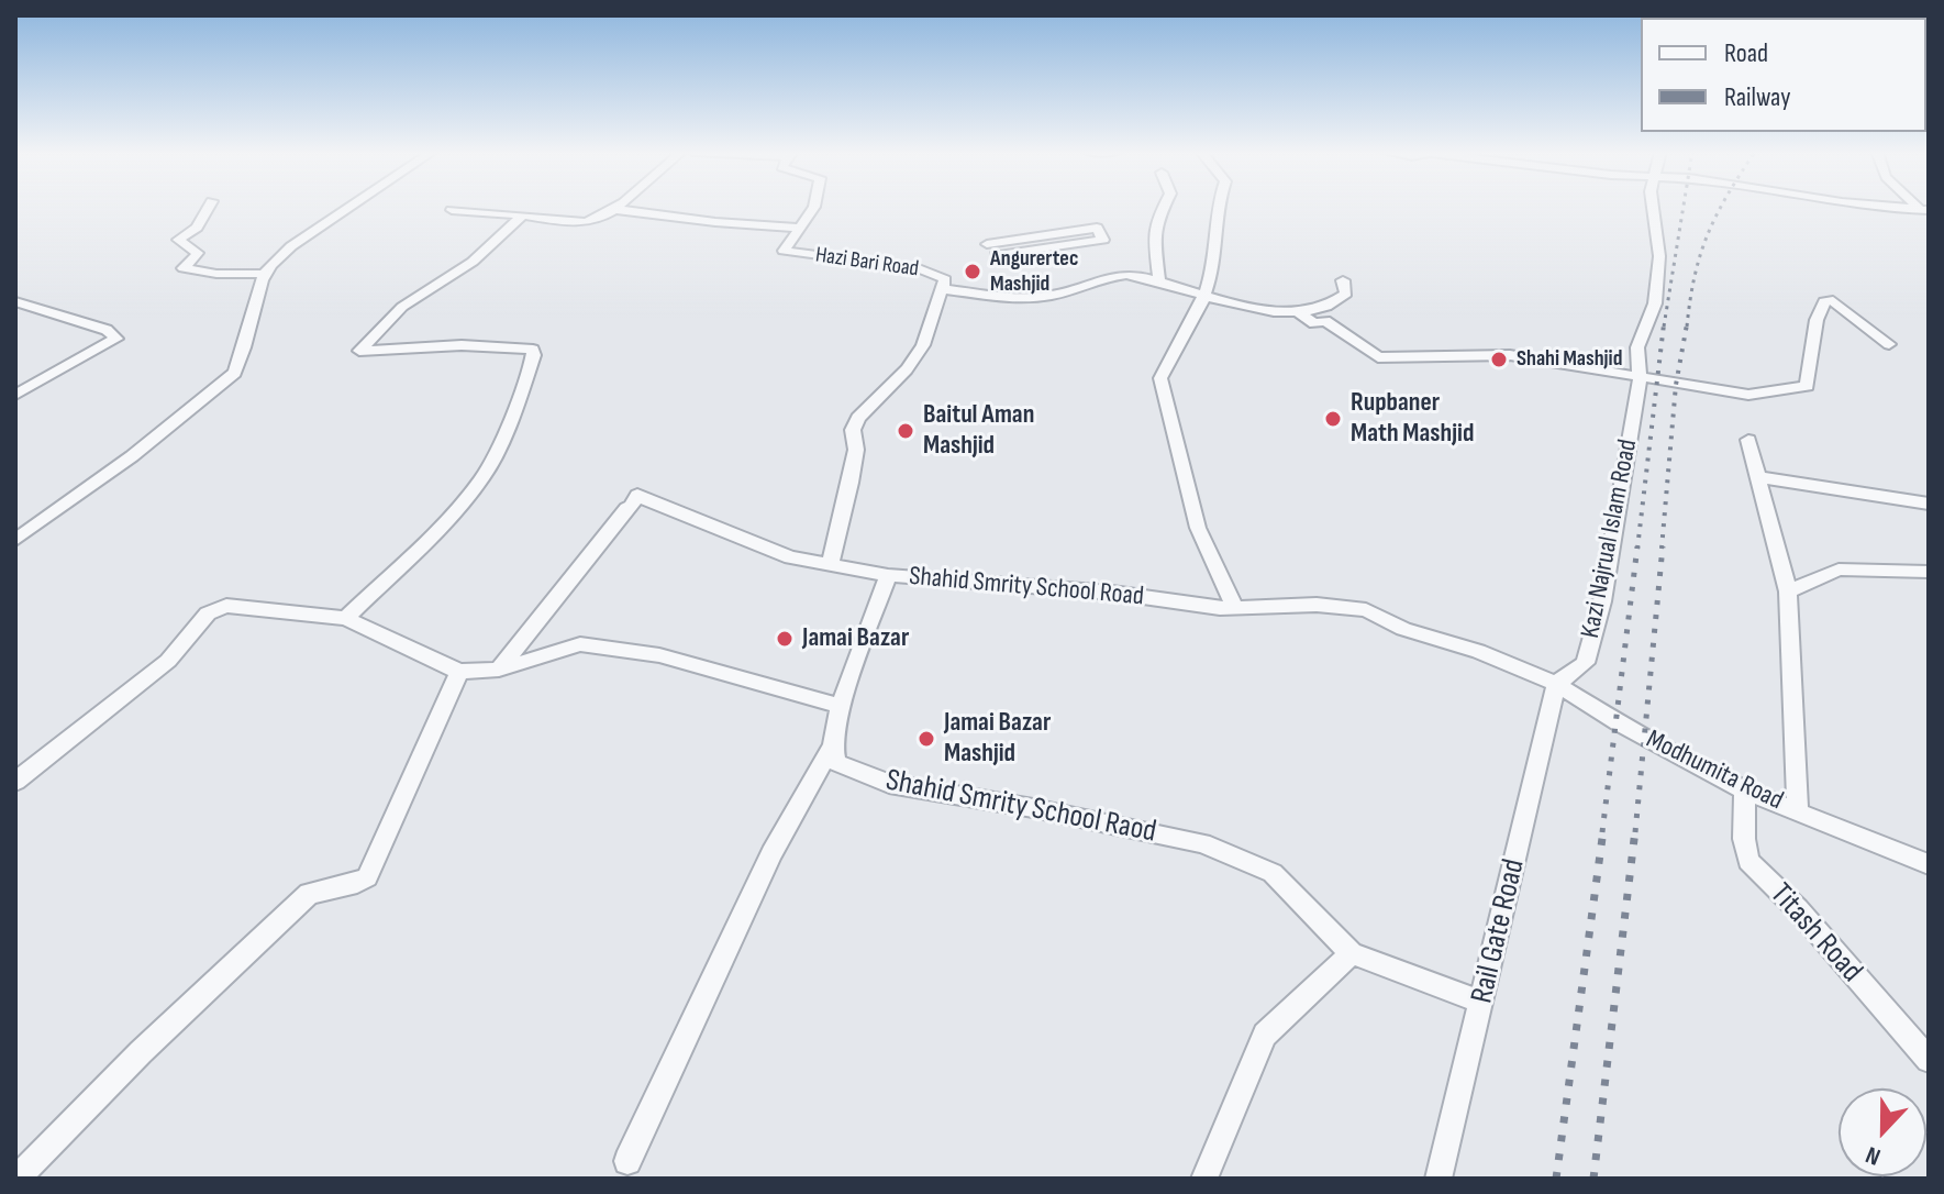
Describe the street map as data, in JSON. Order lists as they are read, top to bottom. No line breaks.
{"streets":{"street":["Hazi Bari Road","Kazi Najrual Islam Road","Shahid Smrity School Road","Modhumita Road","Shahid Smrity School Raod","Rail Gate Road","Titash Road"]},"crossings":[["Kazi Najrual Islam Road","Shahid Smrity School Road"],["Kazi Najrual Islam Road","Modhumita Road"],["Kazi Najrual Islam Road","Rail Gate Road"],["Shahid Smrity School Road","Modhumita Road"],["Shahid Smrity School Road","Shahid Smrity School Raod"],["Shahid Smrity School Road","Rail Gate Road"],["Modhumita Road","Rail Gate Road"],["Modhumita Road","Titash Road"],["Shahid Smrity School Raod","Rail Gate Road"]],"places":["Angurertec Mashjid","Shahi Mashjid","Rupbaner Math Mashjid","Baitul Aman Mashjid","Jamai Bazar","Jamai Bazar Mashjid"],"legend":["Road","Railway"],"north":"bottom"}
